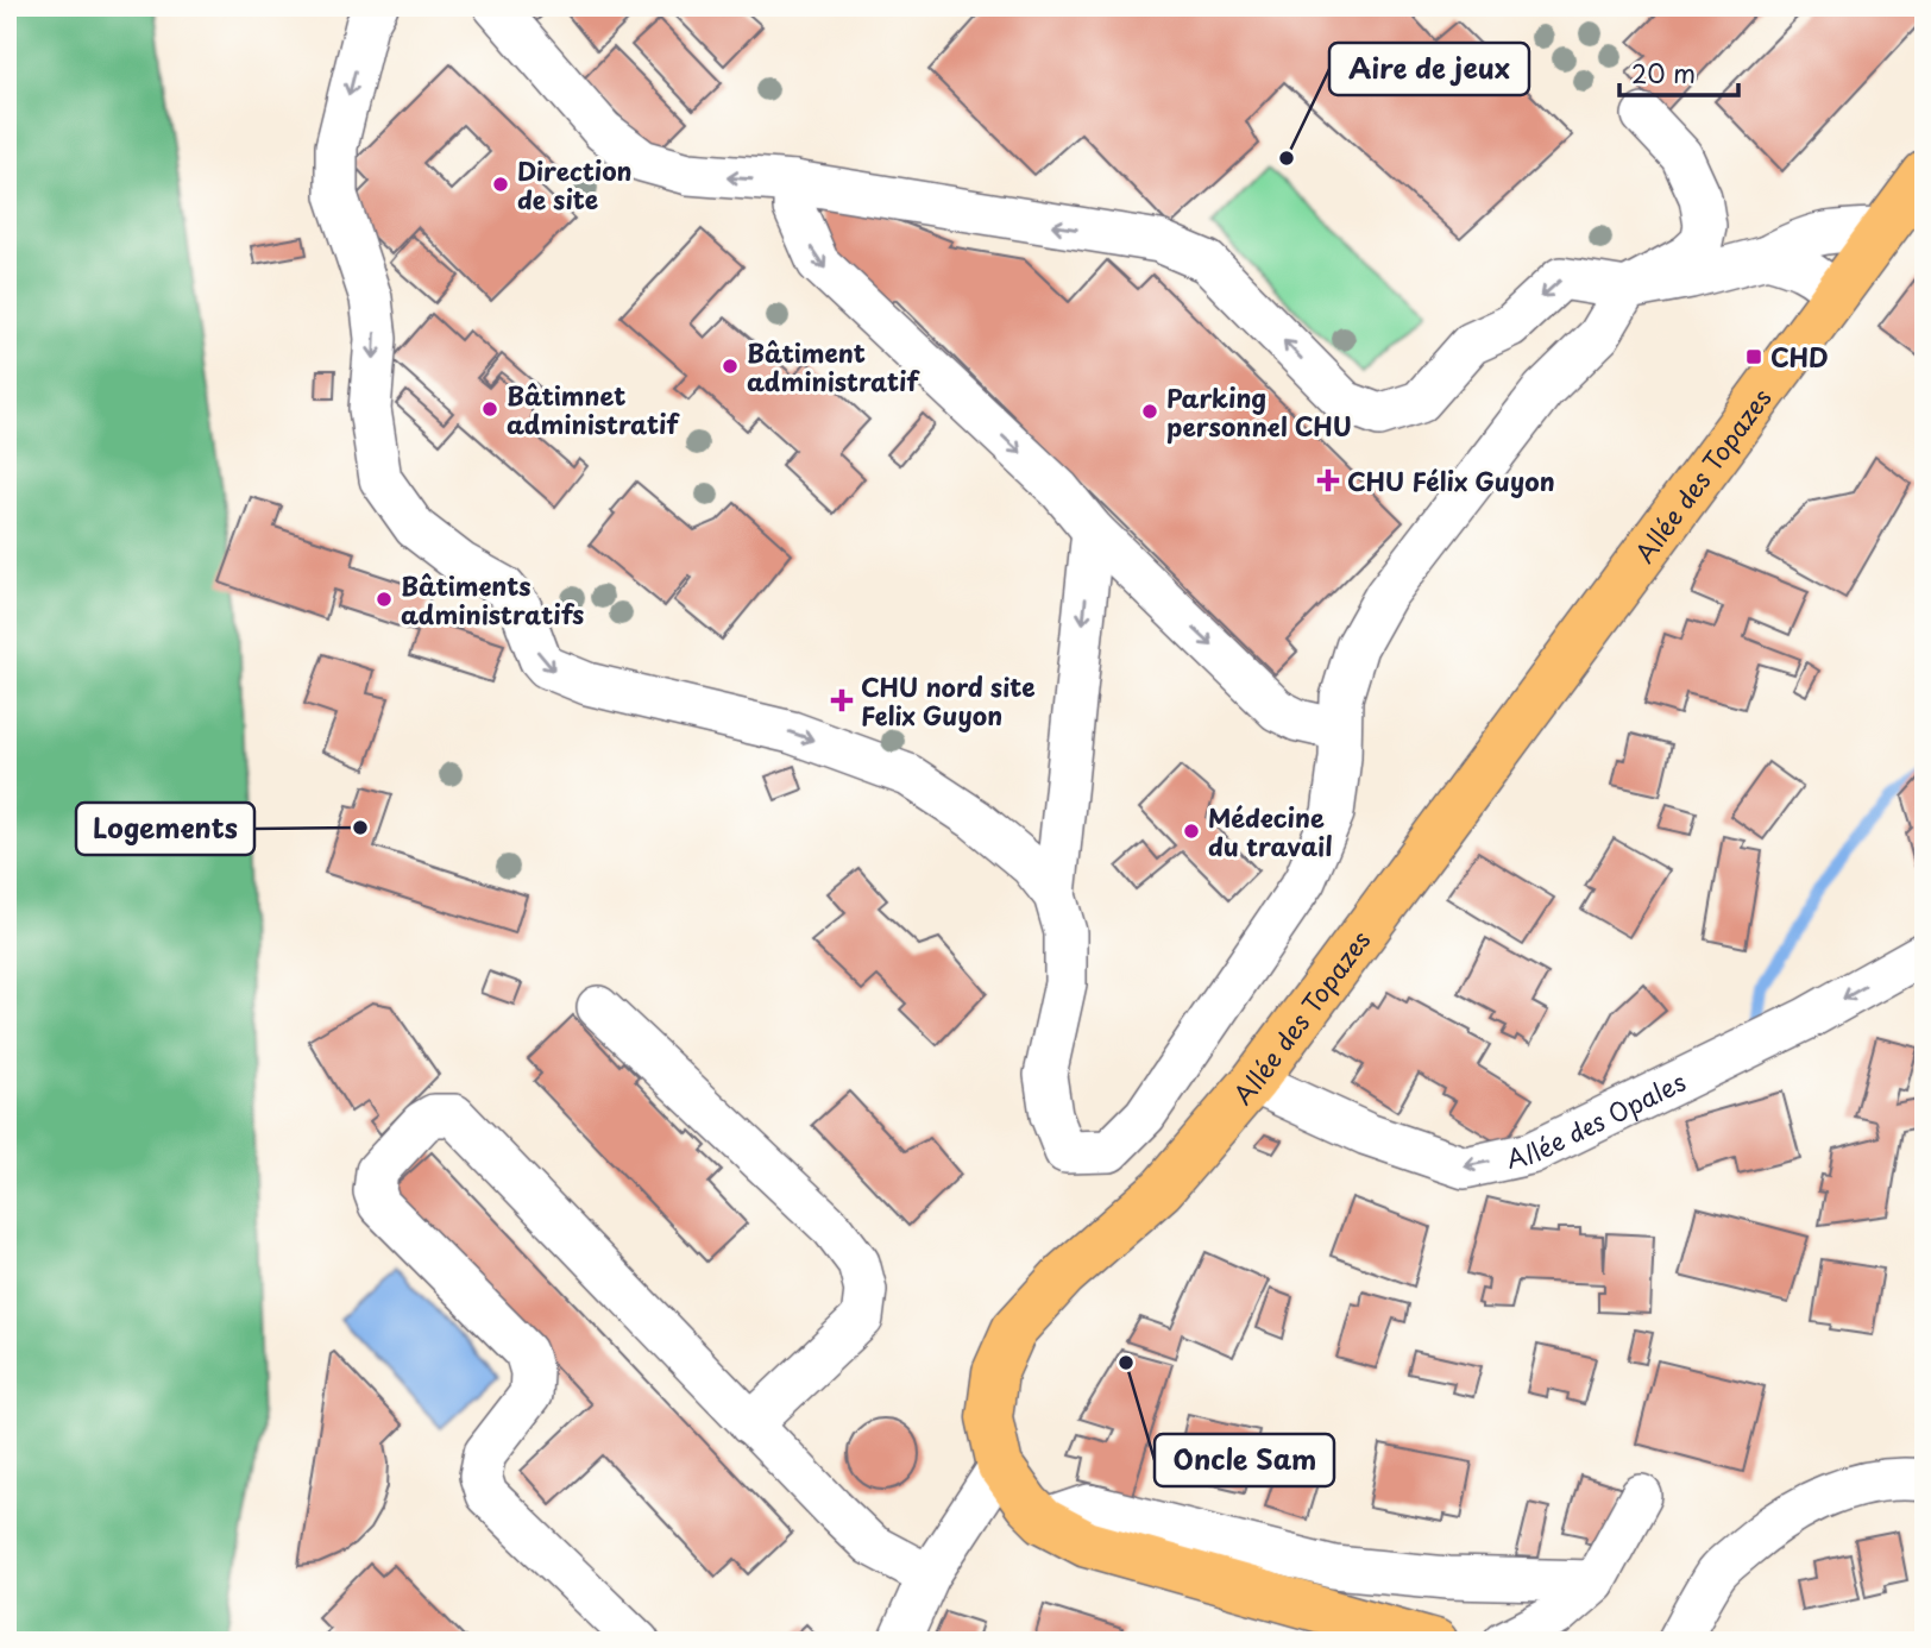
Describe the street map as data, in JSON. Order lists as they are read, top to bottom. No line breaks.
{"streets":{"main road":["Allée des Topazes"],"street":["Allée des Opales"]},"crossings":[["Allée des Topazes","Allée des Opales"]],"one_way":["Allée des Opales"],"places":{"other":["Aire de jeux","Direction de site","Bâtiment administratif","Bâtimnet administratif","Parking personnel CHU","Bâtiments administratifs","Logements","Médecine du travail","Oncle Sam"],"transit":["CHD"],"health":["CHU Félix Guyon","CHU nord site Felix Guyon"]},"scale_bar":"20 m"}
